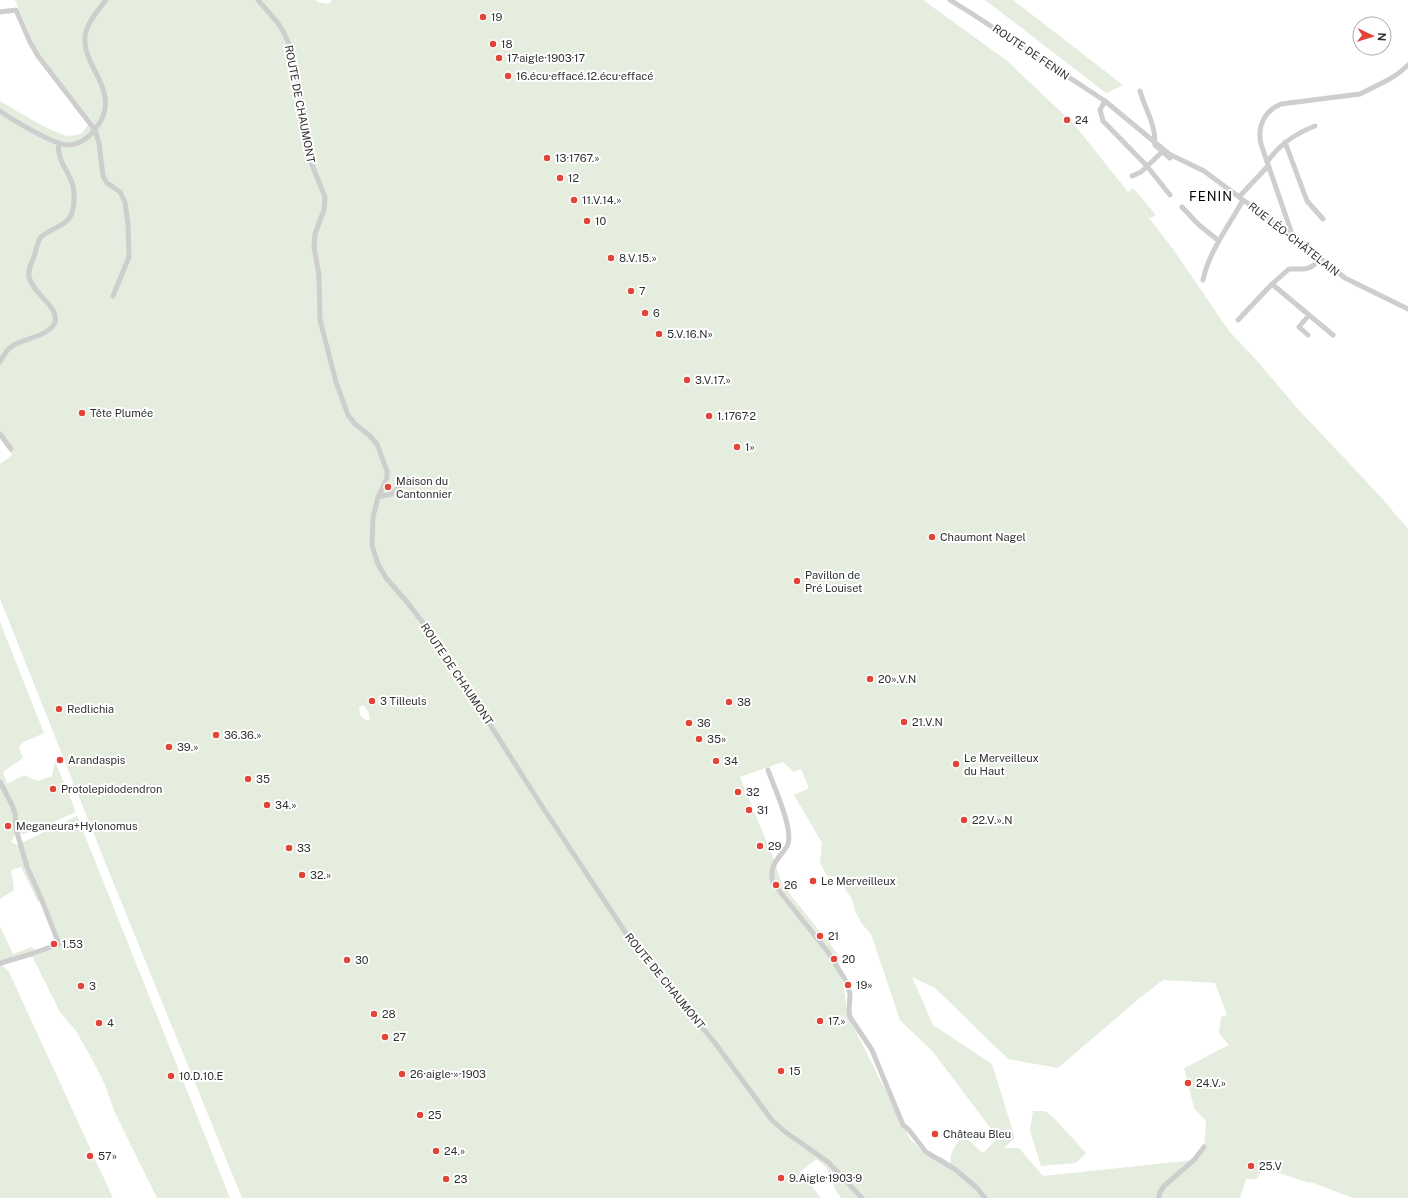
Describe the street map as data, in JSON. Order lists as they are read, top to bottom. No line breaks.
{"streets":{"street":["ROUTE DE FENIN","ROUTE DE CHAUMONT","RUE LÉO-CHÂTELAIN"]},"crossings":[["ROUTE DE FENIN","RUE LÉO-CHÂTELAIN"]],"districts":["FENIN"],"places":["19","18","17·aigle·1903·17","16.écu·effacé.12.écu·effacé","24","13·1767.»","12","11.V.14.»","10","8.V.15.»","7","6","5.V.16.N»","3.V.17.»","Tête Plumée","1.1767·2","1»","Maison du Cantonnier","Chaumont Nagel","Pavillon de Pré Louiset","20».V.N","3 Tilleuls","38","Redlichia","21.V.N","36","36.36.»","35»","39.»","Arandaspis","34","Le Merveilleux du Haut","35","Protolepidodendron","32","34.»","31","22.V.».N","Meganeura+Hylonomus","29","33","32.»","Le Merveilleux","26","21","1.53","20","30","19»","3","28","17.»","4","27","15","26·aigle·»·1903","10.D.10.E","24.V.»","25","Château Bleu","24.»","57»","25.V","9.Aigle·1903·9","23"],"north":"right"}
